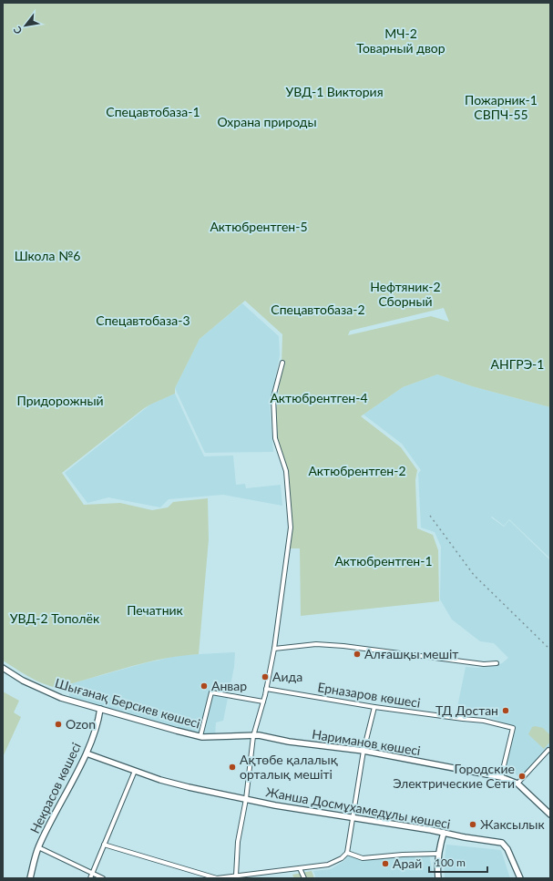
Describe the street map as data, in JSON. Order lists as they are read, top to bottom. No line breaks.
{"streets":{"street":["Ерназаров көшесі","Шығанақ Берсиев көшесі","Нариманов көшесі","Некрасов көшесі","Жанша Досмұхамедұлы көшесі"]},"crossings":[["Ерназаров көшесі","Нариманов көшесі"],["Шығанақ Берсиев көшесі","Нариманов көшесі"],["Шығанақ Берсиев көшесі","Некрасов көшесі"],["Некрасов көшесі","Жанша Досмұхамедұлы көшесі"]],"parks":["МЧ-2 Товарный двор","УВД-1 Виктория","Пожарник-1 СВПЧ-55","Спецавтобаза-1","Охрана природы","Актюбрентген-5","Школа №6","Нефтяник-2 Сборный","Спецавтобаза-2","Спецавтобаза-3","АНГРЭ-1","Актюбрентген-4","Придорожный","Актюбрентген-2","Актюбрентген-1","Печатник","УВД-2 Тополёк"],"places":["Алғашқы мешіт","Аида","Анвар","ТД Достан","Ozon","Ақтөбе қалалық орталық мешіті","Городские Электрические Сети","Жаксылык","Арай"],"scale_bar":"100 m","north":"bottom left"}
